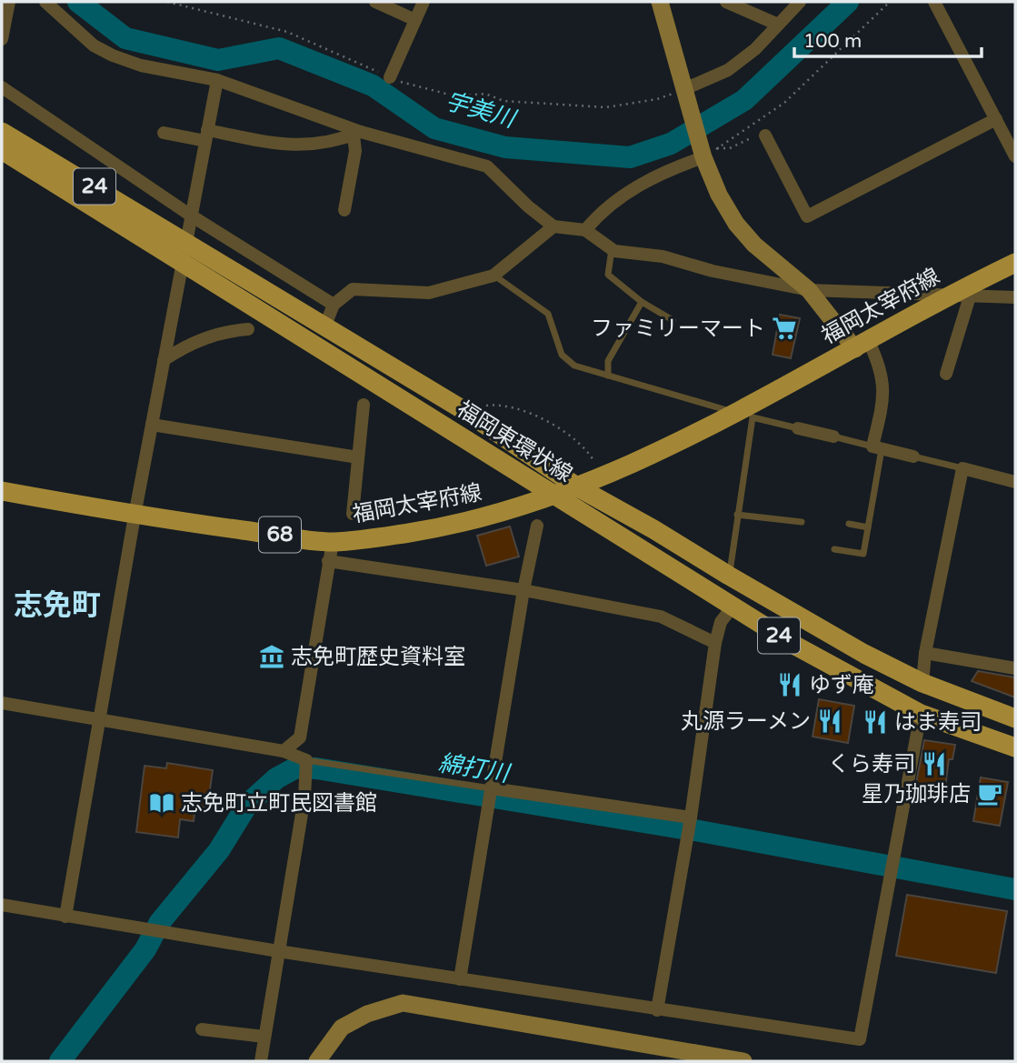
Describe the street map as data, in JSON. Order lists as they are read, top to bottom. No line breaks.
{"streets":{"main road":["24","福岡太宰府線","福岡東環状線","68"]},"crossings":[["福岡太宰府線","福岡東環状線"]],"districts":["志免町"],"water":["宇美川","綿打川"],"places":{"supermarket":["ファミリーマート"],"museum":["志免町歴史資料室"],"restaurant":["ゆず庵","丸源ラーメン","はま寿司","くら寿司"],"cafe":["星乃珈琲店"],"library":["志免町立町民図書館"]},"scale_bar":"100 m"}
